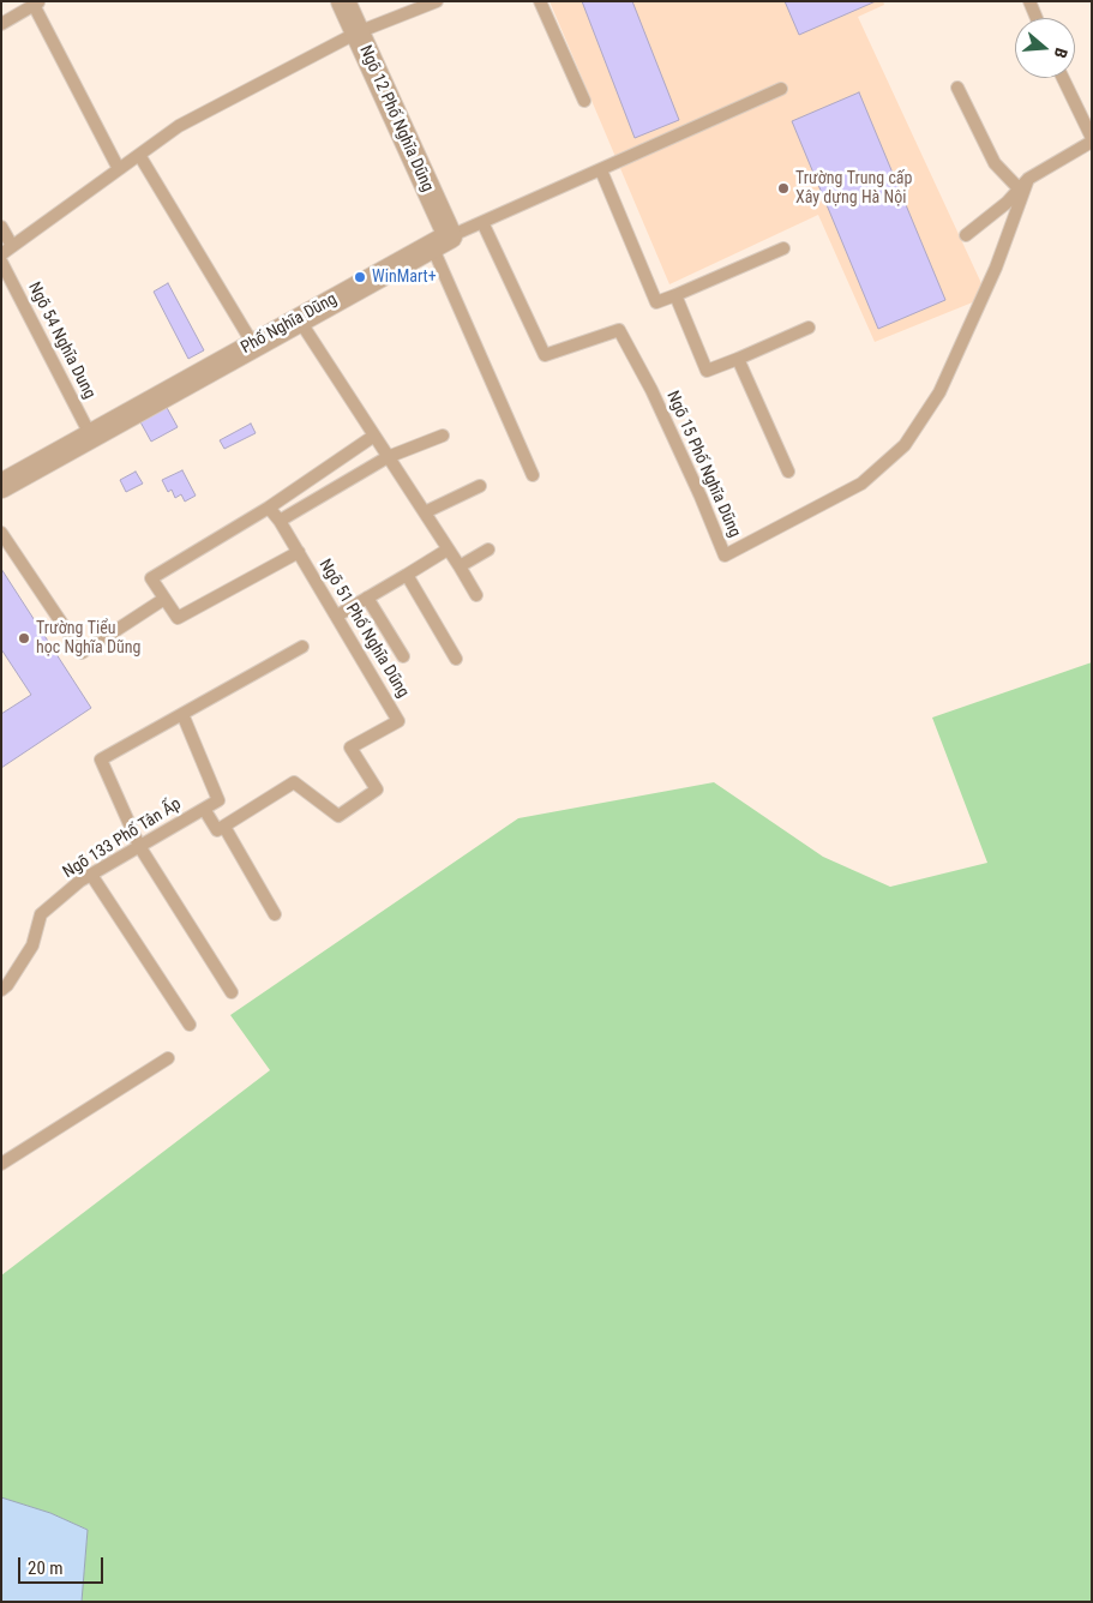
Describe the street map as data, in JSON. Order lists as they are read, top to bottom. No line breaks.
{"streets":{"street":["Ngõ 12 Phố Nghĩa Dũng","Phố Nghĩa Dũng"],"lane":["Ngõ 54 Nghĩa Dung","Ngõ 15 Phố Nghĩa Dũng","Ngõ 51 Phố Nghĩa Dũng","Ngõ 133 Phố Tân Ấp"]},"crossings":[["Ngõ 12 Phố Nghĩa Dũng","Phố Nghĩa Dũng"],["Phố Nghĩa Dũng","Ngõ 54 Nghĩa Dung"],["Phố Nghĩa Dũng","Ngõ 15 Phố Nghĩa Dũng"]],"places":["Trường Trung cấp Xây dựng Hà Nội","WinMart+","Trường Tiểu học Nghĩa Dũng"],"scale_bar":"20 m","north":"right"}
